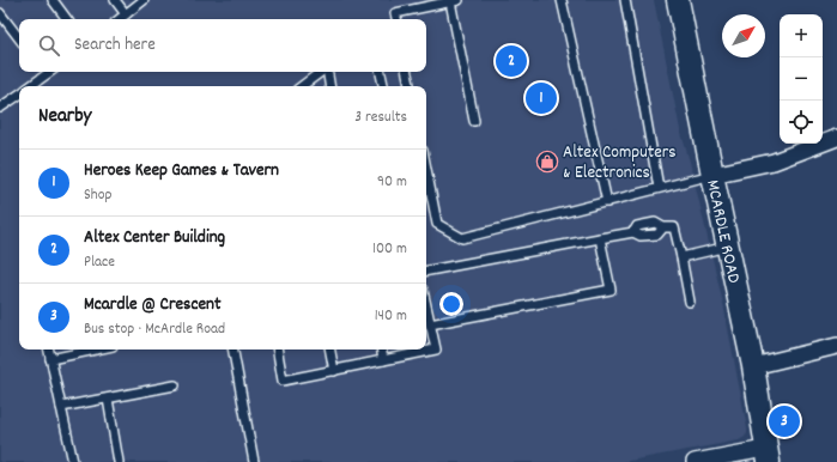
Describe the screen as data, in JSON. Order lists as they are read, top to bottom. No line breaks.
{"streets":{"main road":["MCARDLE ROAD"]},"places":{"shop":["Altex Computers & Electronics"]},"north":"top right","page":{"map_buttons":["+","−"],"search":"Search here","pins":["2","1","3"],"heading":["Nearby","3 results"],"list":[{"mark":"1","name":"Heroes Keep Games & Tavern","note":"Shop","value":"90 m"},{"mark":"2","name":"Altex Center Building","note":"Place","value":"100 m"},{"mark":"3","name":"Mcardle @ Crescent","note":"Bus stop · McArdle Road","value":"140 m"}]}}
